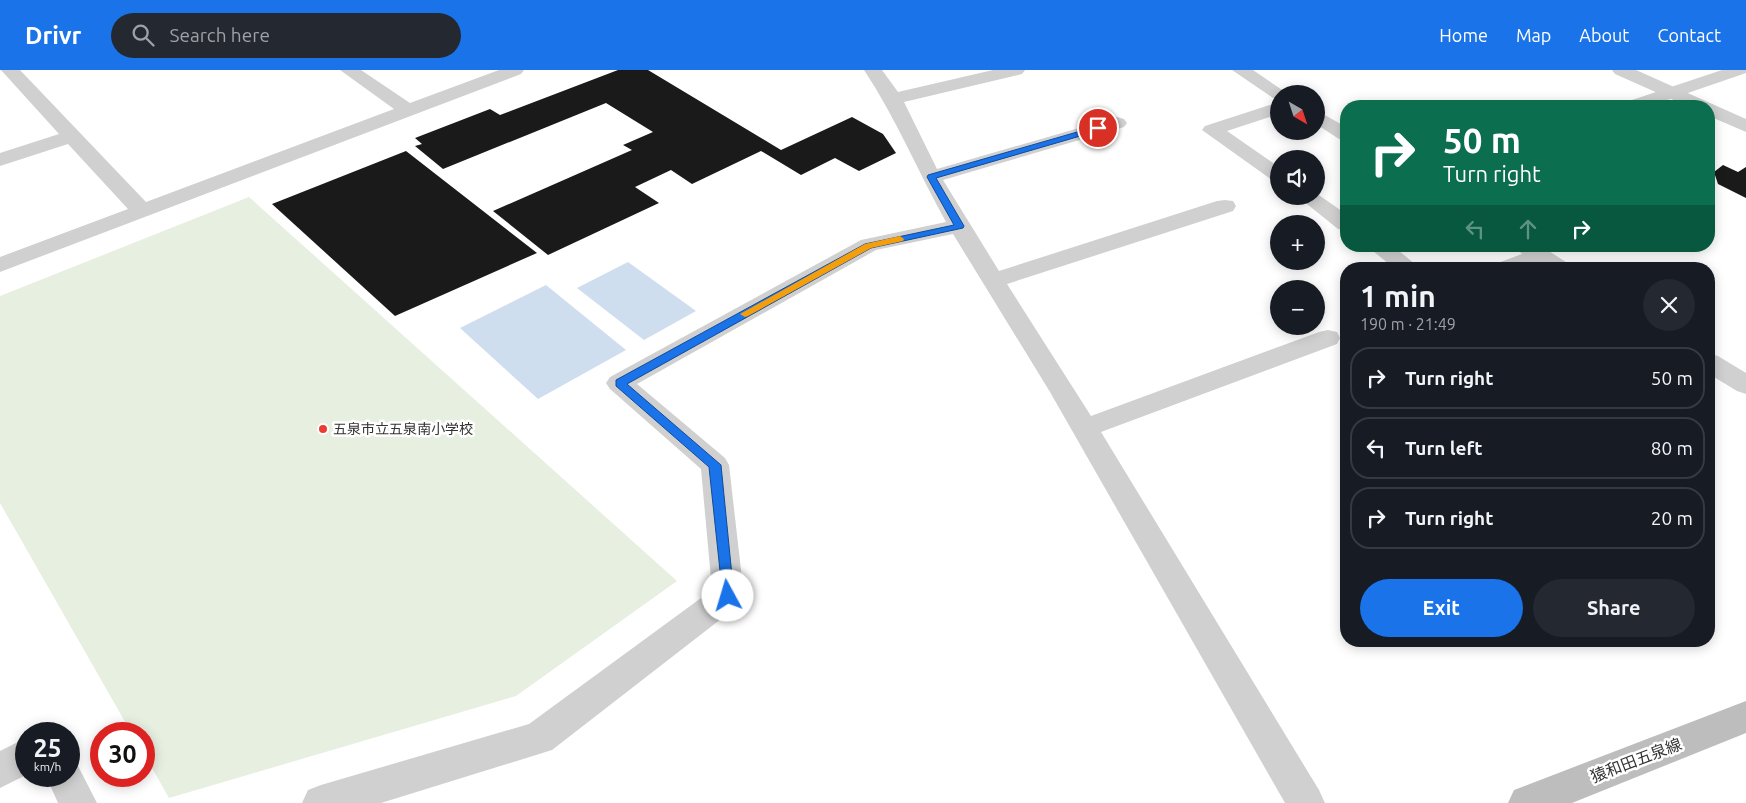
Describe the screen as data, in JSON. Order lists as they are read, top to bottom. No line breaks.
{"streets":{"main road":["猿和田五泉線"]},"places":["五泉市立五泉南小学校"],"north":"bottom right","page":{"header":"Drivr","search":"Search here","nav":["Home","Map","About","Contact"],"map_buttons":["+","−"],"turn":["50 m","Turn right"],"heading":["1 min","190 m · 21:49"],"list":[{"name":"Turn right","value":"50 m"},{"name":"Turn left","value":"80 m"},{"name":"Turn right","value":"20 m"}],"buttons":["Exit","Share"],"speed":"25 km/h","limit":"30"}}
